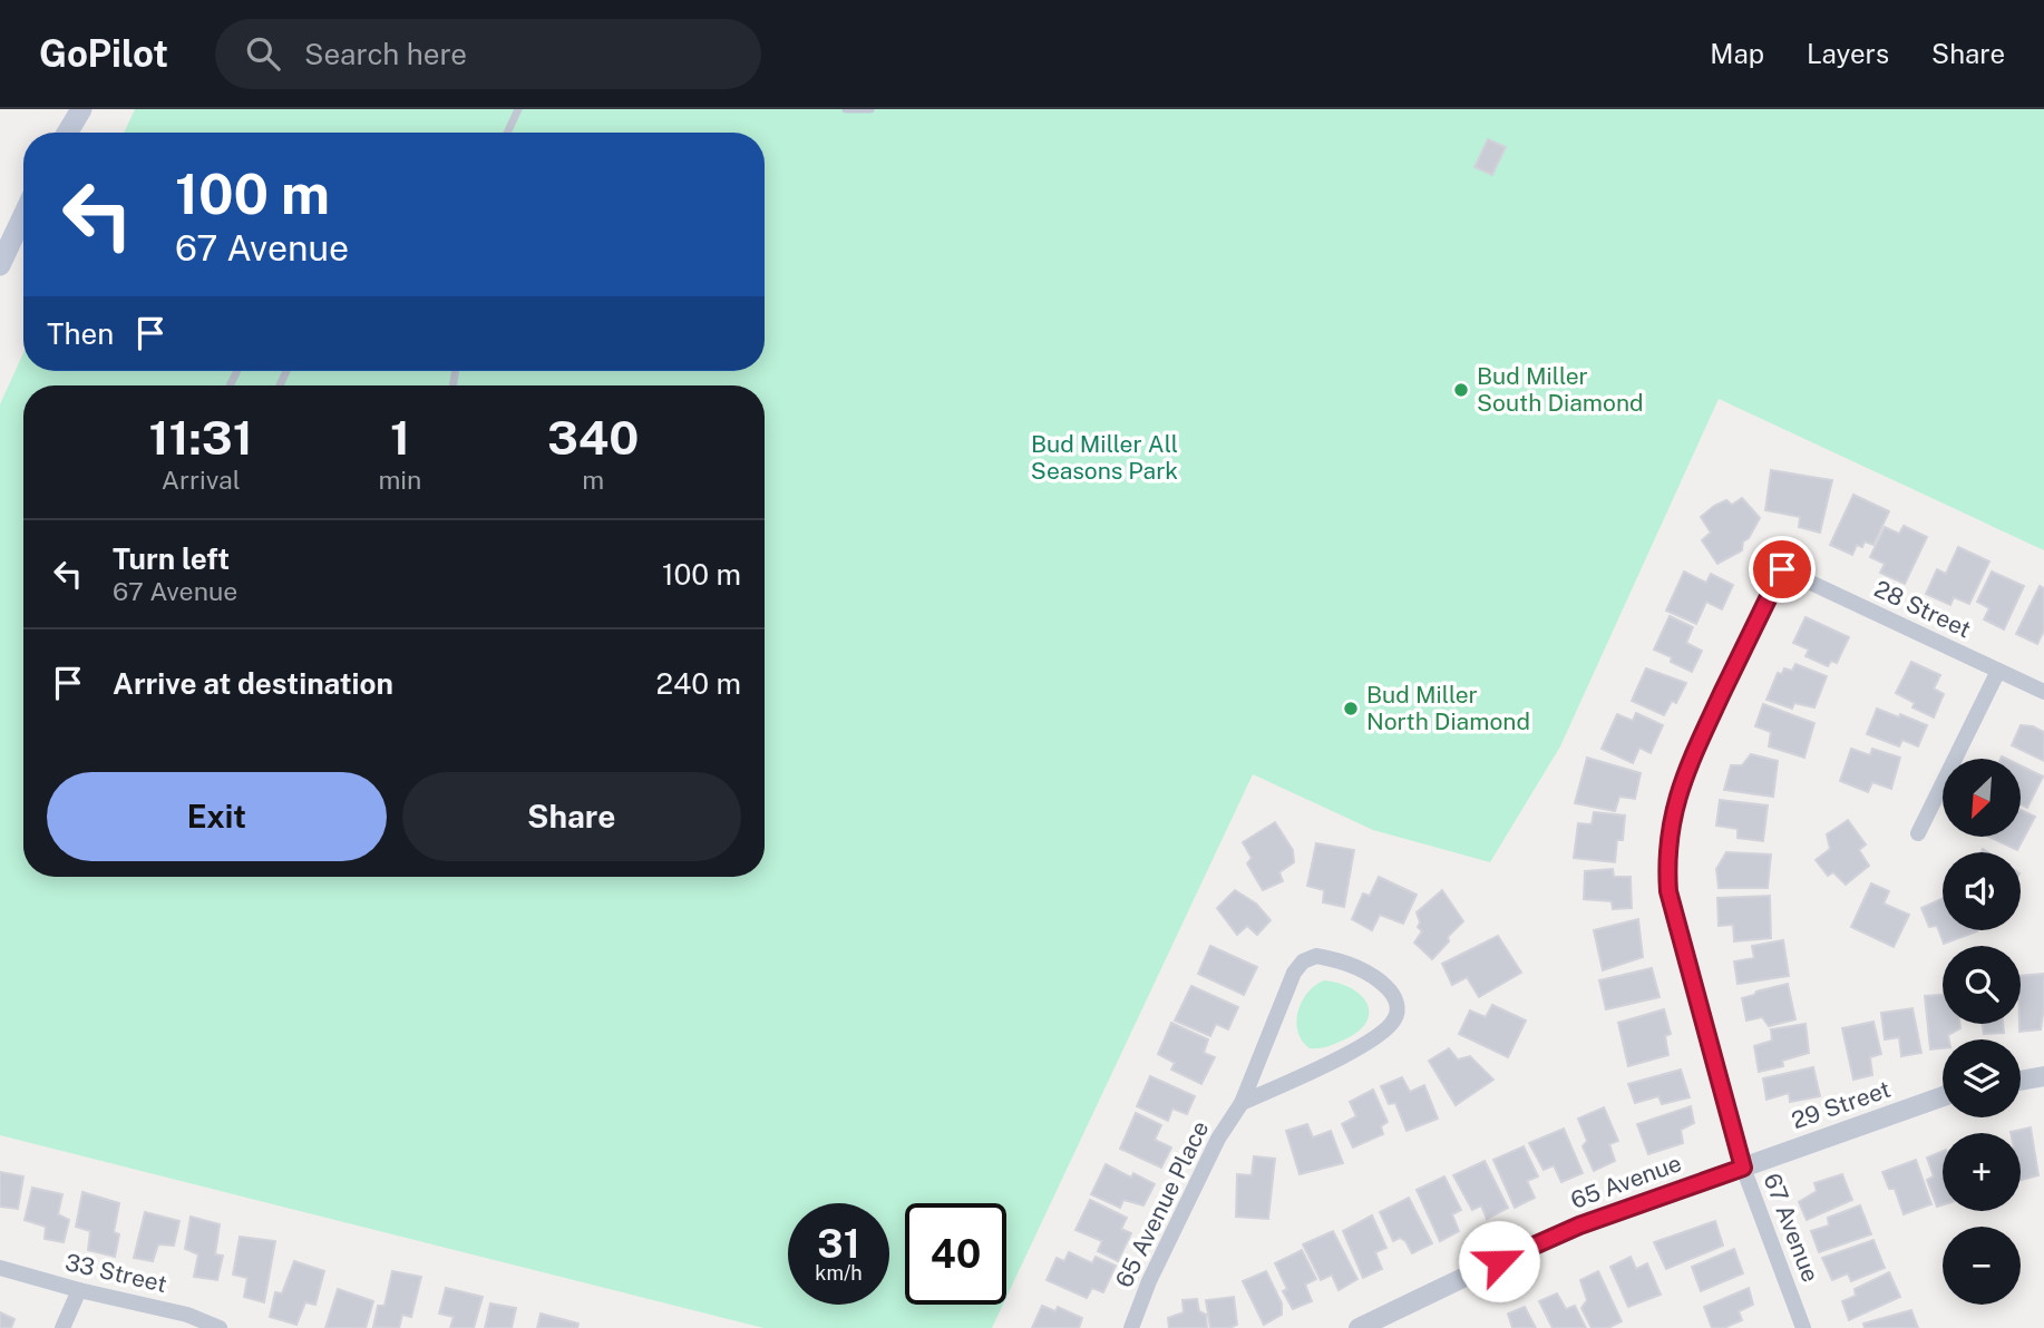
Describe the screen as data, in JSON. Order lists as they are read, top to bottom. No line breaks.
{"streets":{"street":["28 Street","29 Street","65 Avenue","65 Avenue Place","67 Avenue","33 Street"]},"crossings":[["28 Street","67 Avenue"],["29 Street","65 Avenue"],["29 Street","67 Avenue"],["65 Avenue","67 Avenue"]],"parks":["Bud Miller All Seasons Park"],"places":["Bud Miller South Diamond","Bud Miller North Diamond"],"north":"bottom left","page":{"header":"GoPilot","search":"Search here","nav":["Map","Layers","Share"],"turn":["100 m","67 Avenue"],"then":"Then","eta":["11:31","Arrival","1","min","340","m"],"list":[{"name":"Turn left","note":"67 Avenue","value":"100 m"},{"name":"Arrive at destination","value":"240 m"}],"buttons":["Exit","Share"],"map_buttons":["+","−"],"speed":"31 km/h","limit":"40"}}
